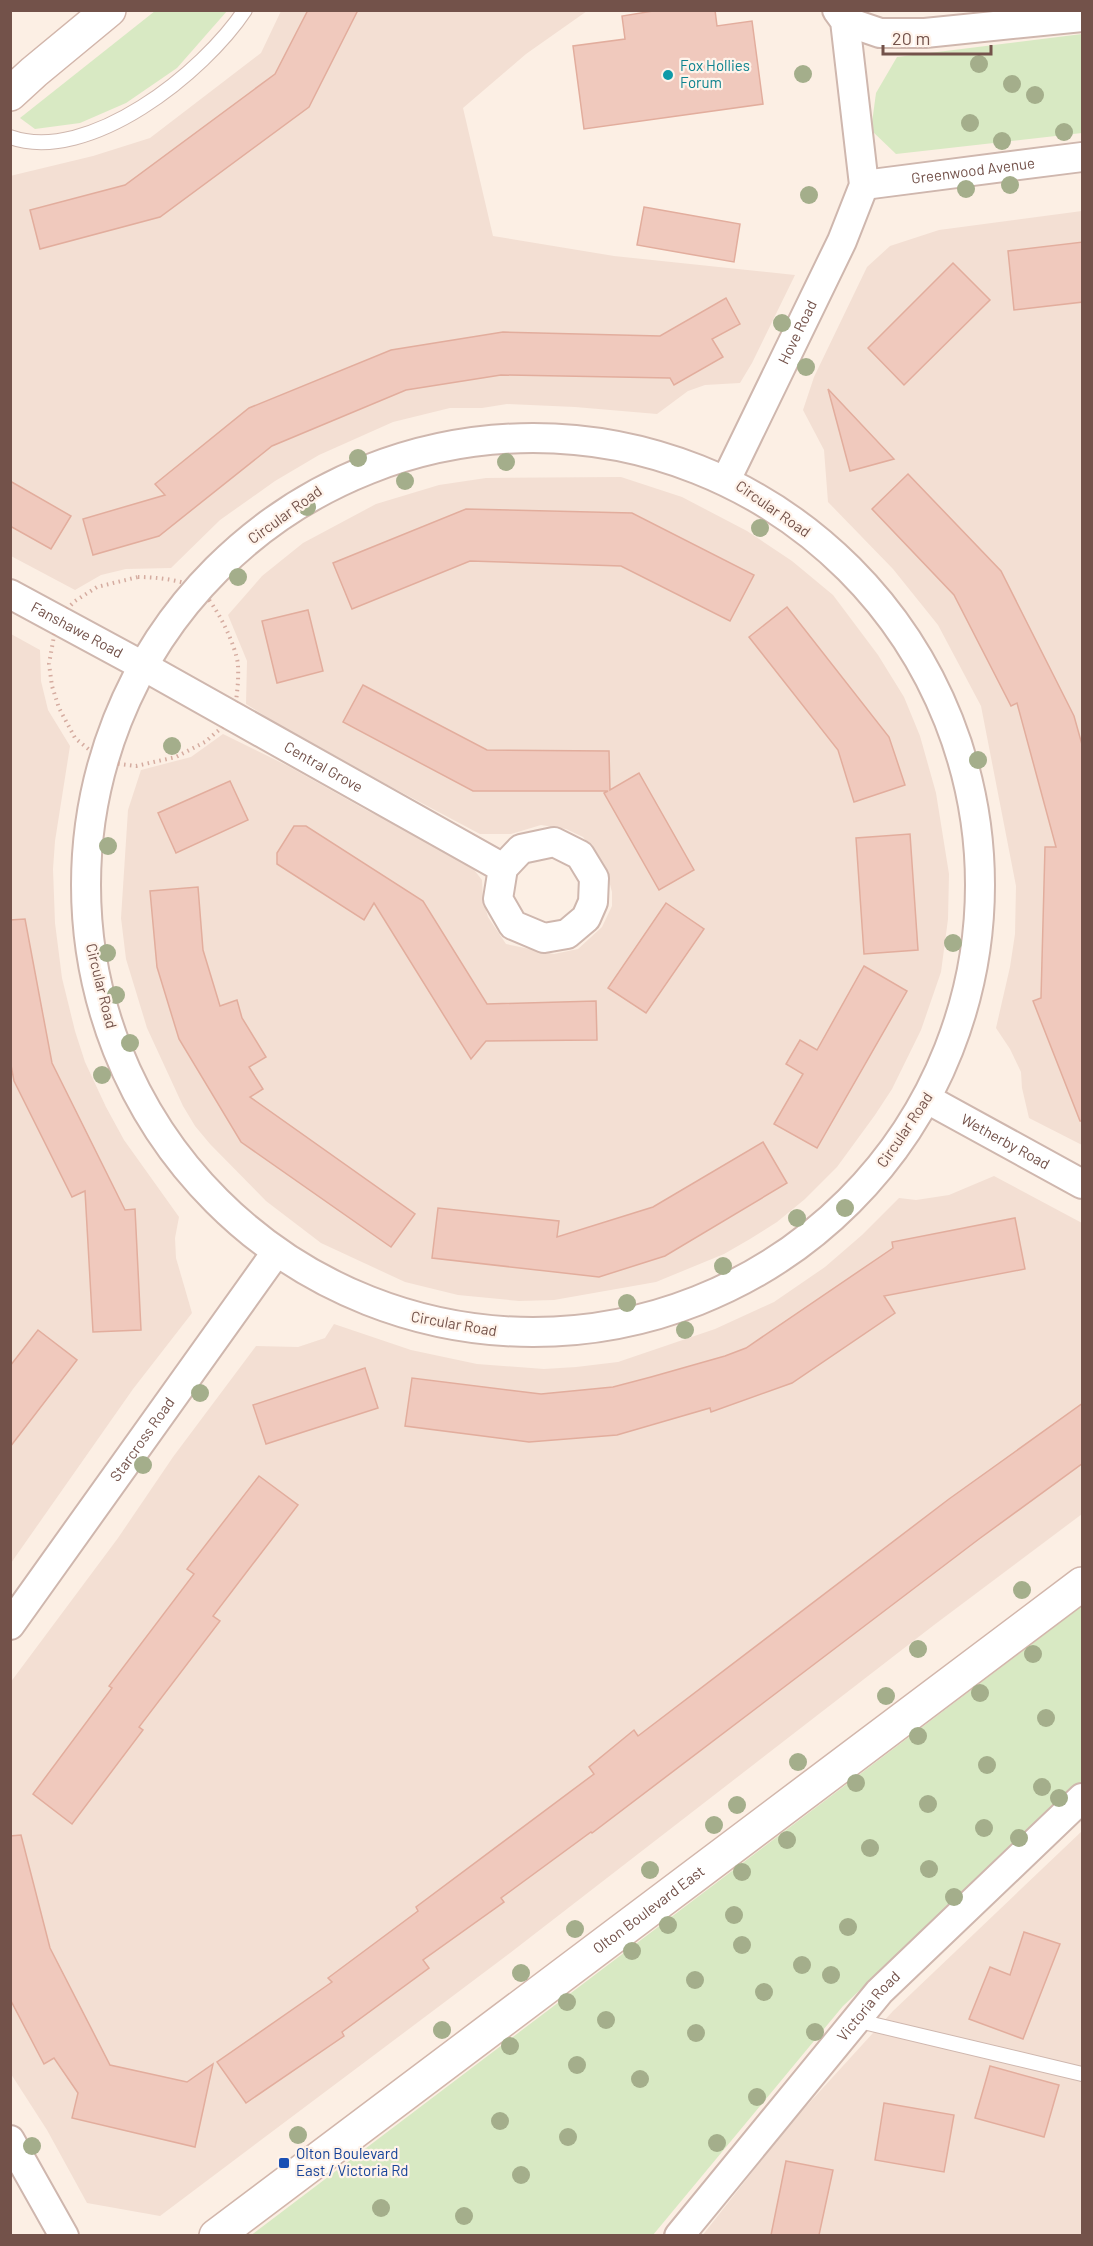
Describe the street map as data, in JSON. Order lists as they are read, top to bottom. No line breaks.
{"streets":{"main road":["Olton Boulevard East"],"street":["Greenwood Avenue","Hove Road","Circular Road","Fanshawe Road","Central Grove","Wetherby Road","Starcross Road","Victoria Road"]},"crossings":[["Greenwood Avenue","Hove Road"],["Hove Road","Circular Road"],["Circular Road","Fanshawe Road"],["Circular Road","Central Grove"],["Circular Road","Wetherby Road"],["Circular Road","Starcross Road"],["Fanshawe Road","Central Grove"]],"places":{"other":["Fox Hollies Forum"],"transit":["Olton Boulevard East / Victoria Rd"]},"scale_bar":"20 m"}
